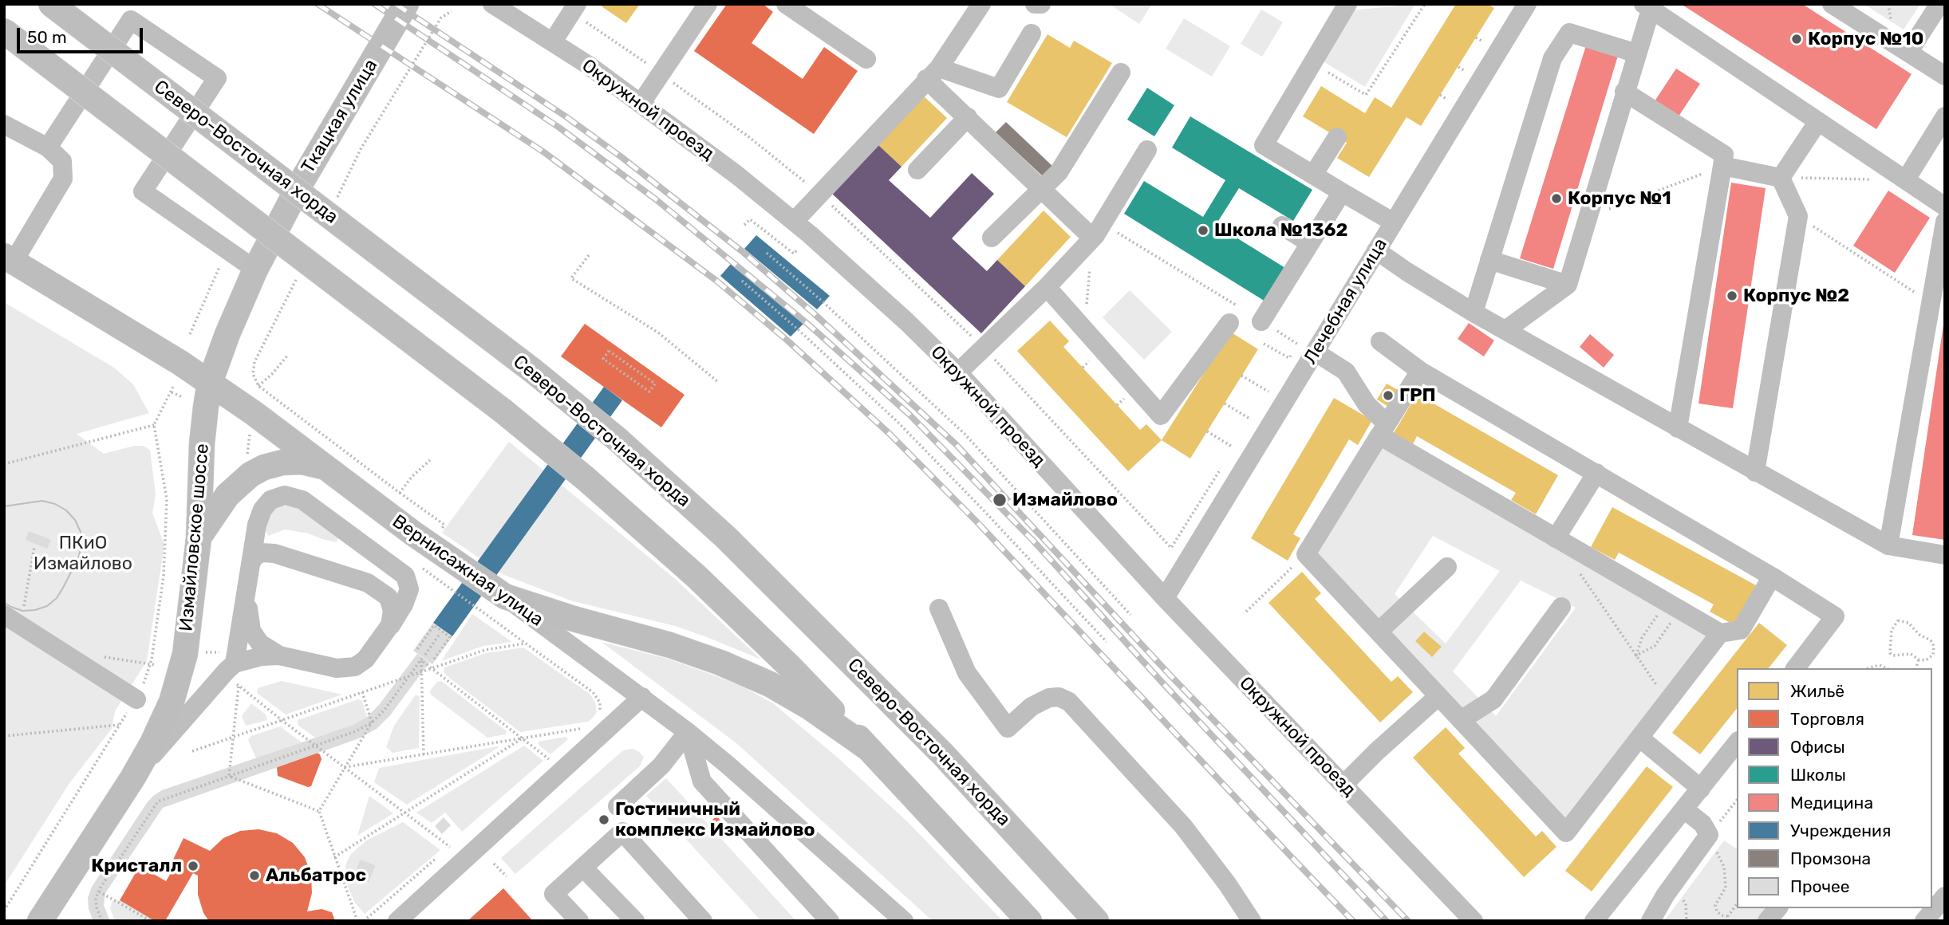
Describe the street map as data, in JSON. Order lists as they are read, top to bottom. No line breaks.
{"streets":{"main road":["Ткацкая улица","Северо-Восточная хорда","Измайловское шоссе","Вернисажная улица"],"street":["Окружной проезд","Лечебная улица"]},"crossings":[["Окружной проезд","Лечебная улица"],["Ткацкая улица","Измайловское шоссе"],["Ткацкая улица","Вернисажная улица"],["Измайловское шоссе","Вернисажная улица"]],"parks":["ПКиО Измайлово"],"places":["Корпус №10","Корпус №1","Школа №1362","Корпус №2","ГРП","Измайлово","Гостиничный комплекс Измайлово","Кристалл","Альбатрос"],"legend":["Жильё","Торговля","Офисы","Школы","Медицина","Учреждения","Промзона","Прочее"],"scale_bar":"50 m"}
